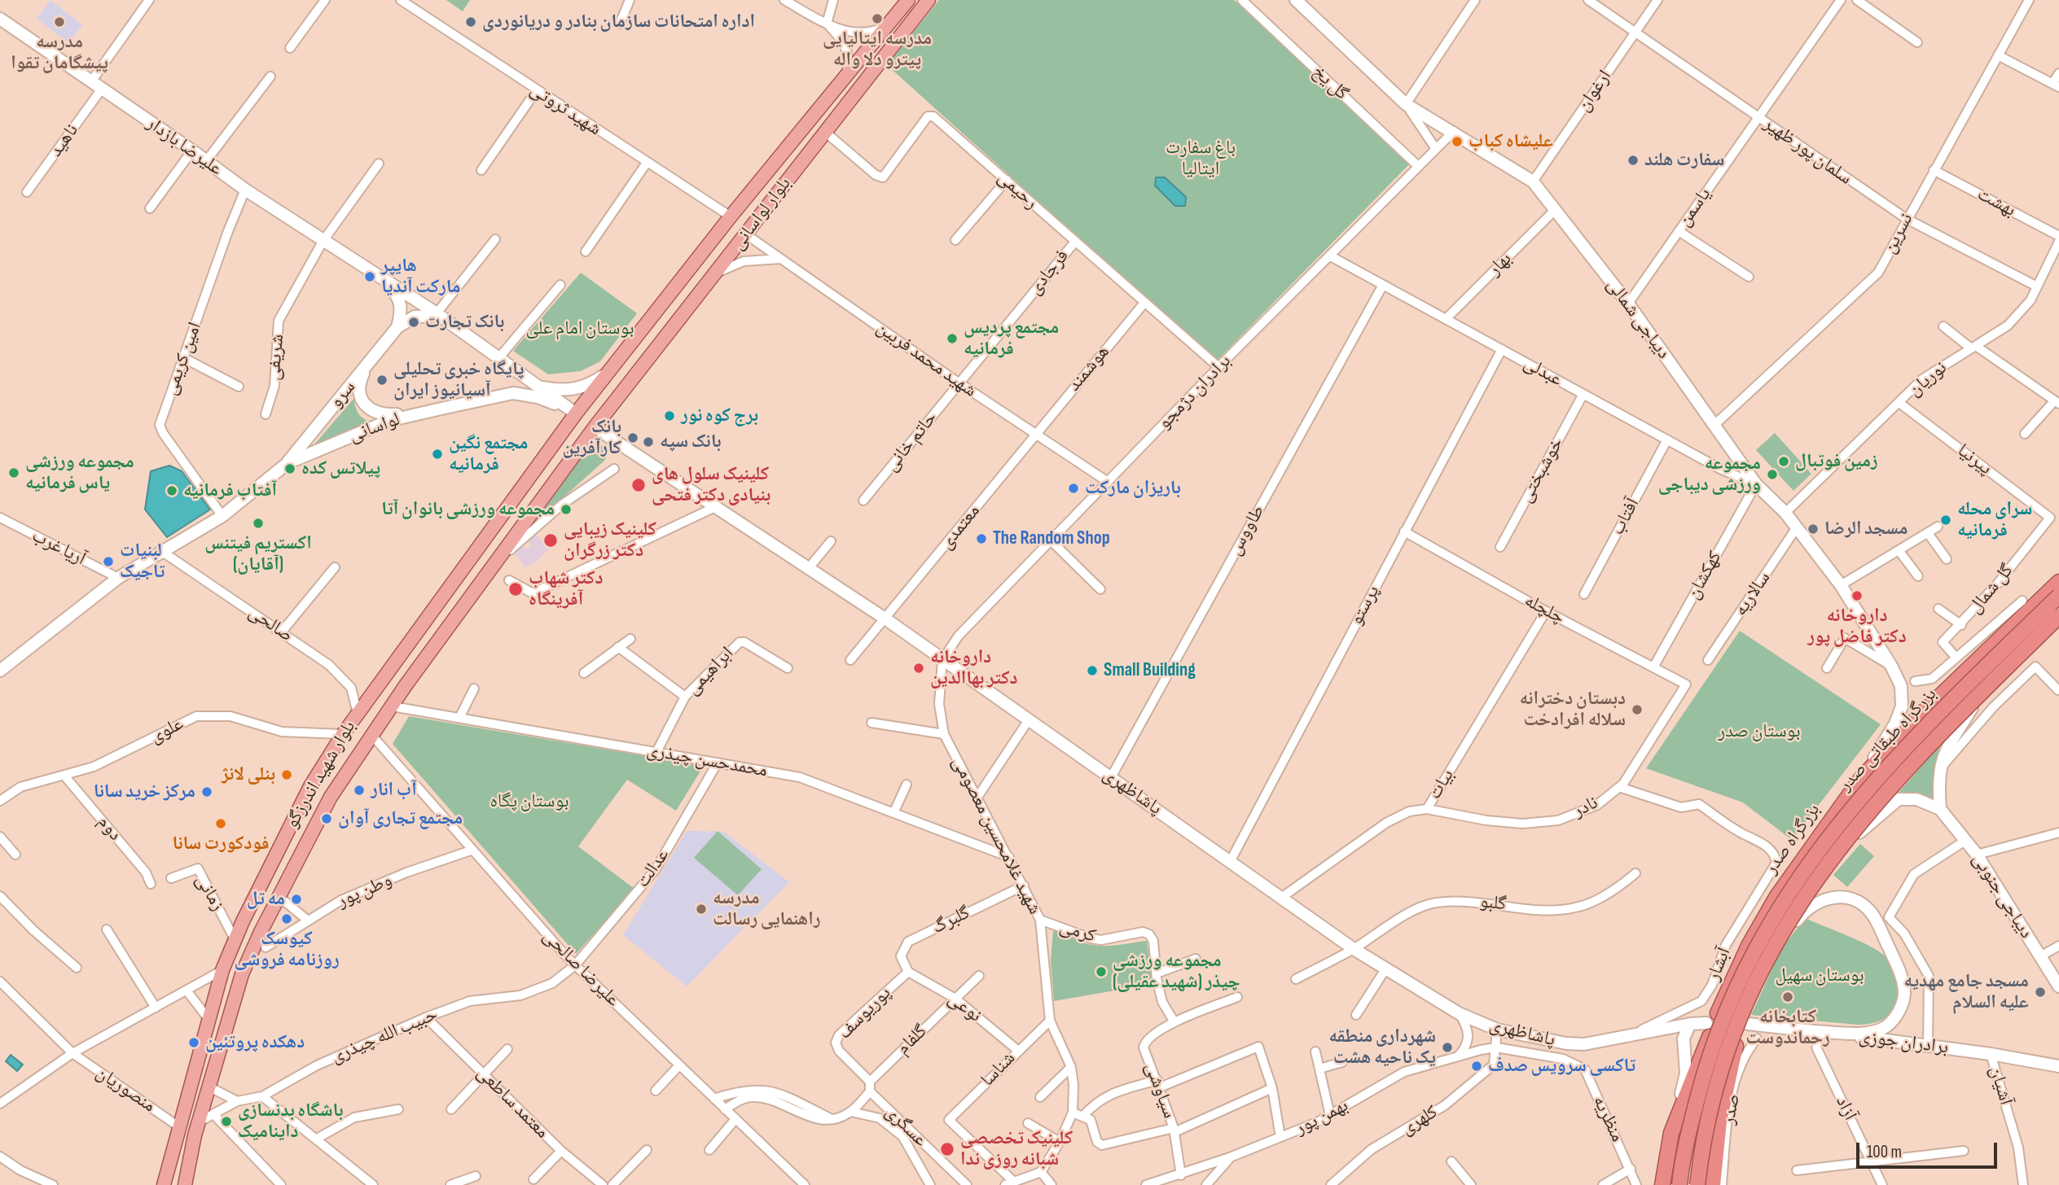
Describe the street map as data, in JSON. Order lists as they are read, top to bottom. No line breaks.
{"streets":{"highway":["بزرگراه طبقاتی صدر","بزرگراه صدر"],"main road":["علیرضا بازدار","بلوار لواسانی","دیباجی شمالی","سرو","لواسانی","بلوار شهید اندرزگو","پاشاظهری","دیباجی جنوبی","برادران جوزی"],"street":["گل یخ","ارغوان","شهید ثروتی","ناهید","سلمان پور ظهیر","رحیمی","بهشت","یاسمن","نسرین","بهار","فرجادی","شریفی","امین کریمی","شهید محمد فربین","هوشمند","عبدلی","نوریان","برادران دژمجو","حاتم خانی","پیرنیا","خوشبختی","آفتاب","معتمدی","طاووس","آریا غرب","کهکشان","گل شمال","سالاریه","پرستو","چلچله","صالحی","ابراهیمی","علوی","محمدحسن چیذری","بیات","نادر","دوم","شهید غلامحسین معصومی","عدالت","وطن پور","زمانی","گلبو","گلبرگ","کرمی","آبشار","علیرضا صالحی","نوعی","پوریوسف","حبیب الله چیذری","گلفام","شناسا","آشیان","منصوریان","سیاوشی","معتمد ساطعی","آزاد","صدر","بهمن پور","منظریه","کلهری","عسگری"]},"crossings":[["گل یخ","برادران دژمجو"],["ارغوان","سلمان پور ظهیر"],["ارغوان","دیباجی شمالی"],["ناهید","علیرضا بازدار"],["علیرضا بازدار","شریفی"],["علیرضا بازدار","امین کریمی"],["علیرضا بازدار","سرو"],["علیرضا بازدار","لواسانی"],["علیرضا بازدار","بلوار شهید اندرزگو"],["سلمان پور ظهیر","یاسمن"],["سلمان پور ظهیر","نسرین"],["سلمان پور ظهیر","نوریان"],["رحیمی","بلوار لواسانی"],["رحیمی","فرجادی"],["رحیمی","هوشمند"],["رحیمی","برادران دژمجو"],["بهشت","نسرین"],["یاسمن","دیباجی شمالی"],["بلوار لواسانی","شهید محمد فربین"],["بلوار لواسانی","بلوار شهید اندرزگو"],["بلوار لواسانی","پاشاظهری"],["نسرین","دیباجی شمالی"],["بهار","دیباجی شمالی"],["بهار","عبدلی"],["فرجادی","شهید محمد فربین"],["فرجادی","حاتم خانی"],["دیباجی شمالی","عبدلی"],["دیباجی شمالی","نوریان"],["دیباجی شمالی","برادران دژمجو"],["دیباجی شمالی","کهکشان"],["دیباجی شمالی","سالاریه"],["دیباجی شمالی","بزرگراه صدر"],["امین کریمی","لواسانی"],["شهید محمد فربین","هوشمند"],["شهید محمد فربین","برادران دژمجو"],["شهید محمد فربین","حاتم خانی"],["شهید محمد فربین","معتمدی"],["هوشمند","معتمدی"],["عبدلی","برادران دژمجو"],["عبدلی","خوشبختی"],["عبدلی","آفتاب"],["عبدلی","طاووس"],["عبدلی","کهکشان"],["عبدلی","پرستو"],["نوریان","پیرنیا"],["برادران دژمجو","پاشاظهری"],["برادران دژمجو","شهید غلامحسین معصومی"],["سرو","لواسانی"],["لواسانی","آریا غرب"],["لواسانی","صالحی"],["لواسانی","بلوار شهید اندرزگو"],["پیرنیا","گل شمال"],["معتمدی","پاشاظهری"],["طاووس","پاشاظهری"],["کهکشان","چلچله"],["پرستو","چلچله"],["پرستو","پاشاظهری"],["چلچله","بیات"],["چلچله","نادر"],["صالحی","بلوار شهید اندرزگو"],["ابراهیمی","محمدحسن چیذری"],["علوی","بلوار شهید اندرزگو"],["علوی","دوم"],["محمدحسن چیذری","بلوار شهید اندرزگو"],["محمدحسن چیذری","شهید غلامحسین معصومی"],["محمدحسن چیذری","عدالت"],["بلوار شهید اندرزگو","پاشاظهری"],["بلوار شهید اندرزگو","زمانی"],["بلوار شهید اندرزگو","علیرضا صالحی"],["بلوار شهید اندرزگو","حبیب الله چیذری"],["بلوار شهید اندرزگو","منصوریان"],["بیات","پاشاظهری"],["بیات","نادر"],["پاشاظهری","شهید غلامحسین معصومی"],["پاشاظهری","بزرگراه صدر"],["پاشاظهری","گلبو"],["پاشاظهری","آبشار"],["پاشاظهری","کلهری"],["نادر","آبشار"],["شهید غلامحسین معصومی","گلبرگ"],["شهید غلامحسین معصومی","کرمی"],["شهید غلامحسین معصومی","شناسا"],["عدالت","علیرضا صالحی"],["عدالت","حبیب الله چیذری"],["وطن پور","علیرضا صالحی"],["گلبرگ","نوعی"],["گلبرگ","پوریوسف"],["علیرضا صالحی","حبیب الله چیذری"],["نوعی","پوریوسف"],["نوعی","گلفام"],["نوعی","شناسا"],["پوریوسف","گلفام"],["پوریوسف","عسگری"],["حبیب الله چیذری","معتمد ساطعی"],["گلفام","عسگری"],["برادران جوزی","آشیان"],["برادران جوزی","آزاد"],["سیاوشی","بهمن پور"],["بهمن پور","منظریه"],["بهمن پور","کلهری"],["منظریه","کلهری"]],"parks":["باغ سفارت ایتالیا","بوستان امام علی","بوستان صدر","بوستان پگاه","بوستان سهیل"],"places":["مدرسه ایتالیایی پیترو دلا واله","مدرسه پیشگامان تقوا","اداره امتحانات سازمان بنادر و دریانوردی","علیشاه کباب","سفارت هلند","هایپر مارکت آندیا","بانک تجارت","مجتمع پردیس فرمانیه","پایگاه خبری تحلیلی آسیانیوز ایران","برج کوه نور","بانک کارآفرین","بانک سپه","مجتمع نگین فرمانیه","زمین فوتبال","پیلاتس کده","مجموعه ورزشی یاس فرمانیه","مجموعه ورزشی دیباجی","کلینیک سلول های بنیادی دکتر فتحی","باریزان مارکت","آفتاب فرمانیه","مجموعه ورزشی بانوان آتا","سرای محله فرمانیه","اکستریم فیتنس (آقایان)","مسجد الرضا","The Random Shop","کلینیک زیبایی دکتر زرگران","لبنیات تاجیک","دکتر شهاب آفرینگاه","داروخانه دکتر فاضل پور","داروخانه دکتر بهاالدین","Small Building","دبستان دخترانه سلاله افرادخت","بنلی لانژ","آب انار","مرکز خرید سانا","مجتمع تجاری آوان","فودکورت سانا","مه تل","مدرسه راهنمایی رسالت","کیوسک روزنامه فروشی","مجموعه ورزشی چیذر (شهید عقیلی)","مسجد جامع مهدیه علیه السلام","کتابخانه رحماندوست","دهکده پروتئین","شهرداری منطقه یک ناحیه هشت","تاکسی سرویس صدف","باشگاه بدنسازی داینامیک","کلینیک تخصصی شبانه روزی ندا"],"scale_bar":"100 m"}
